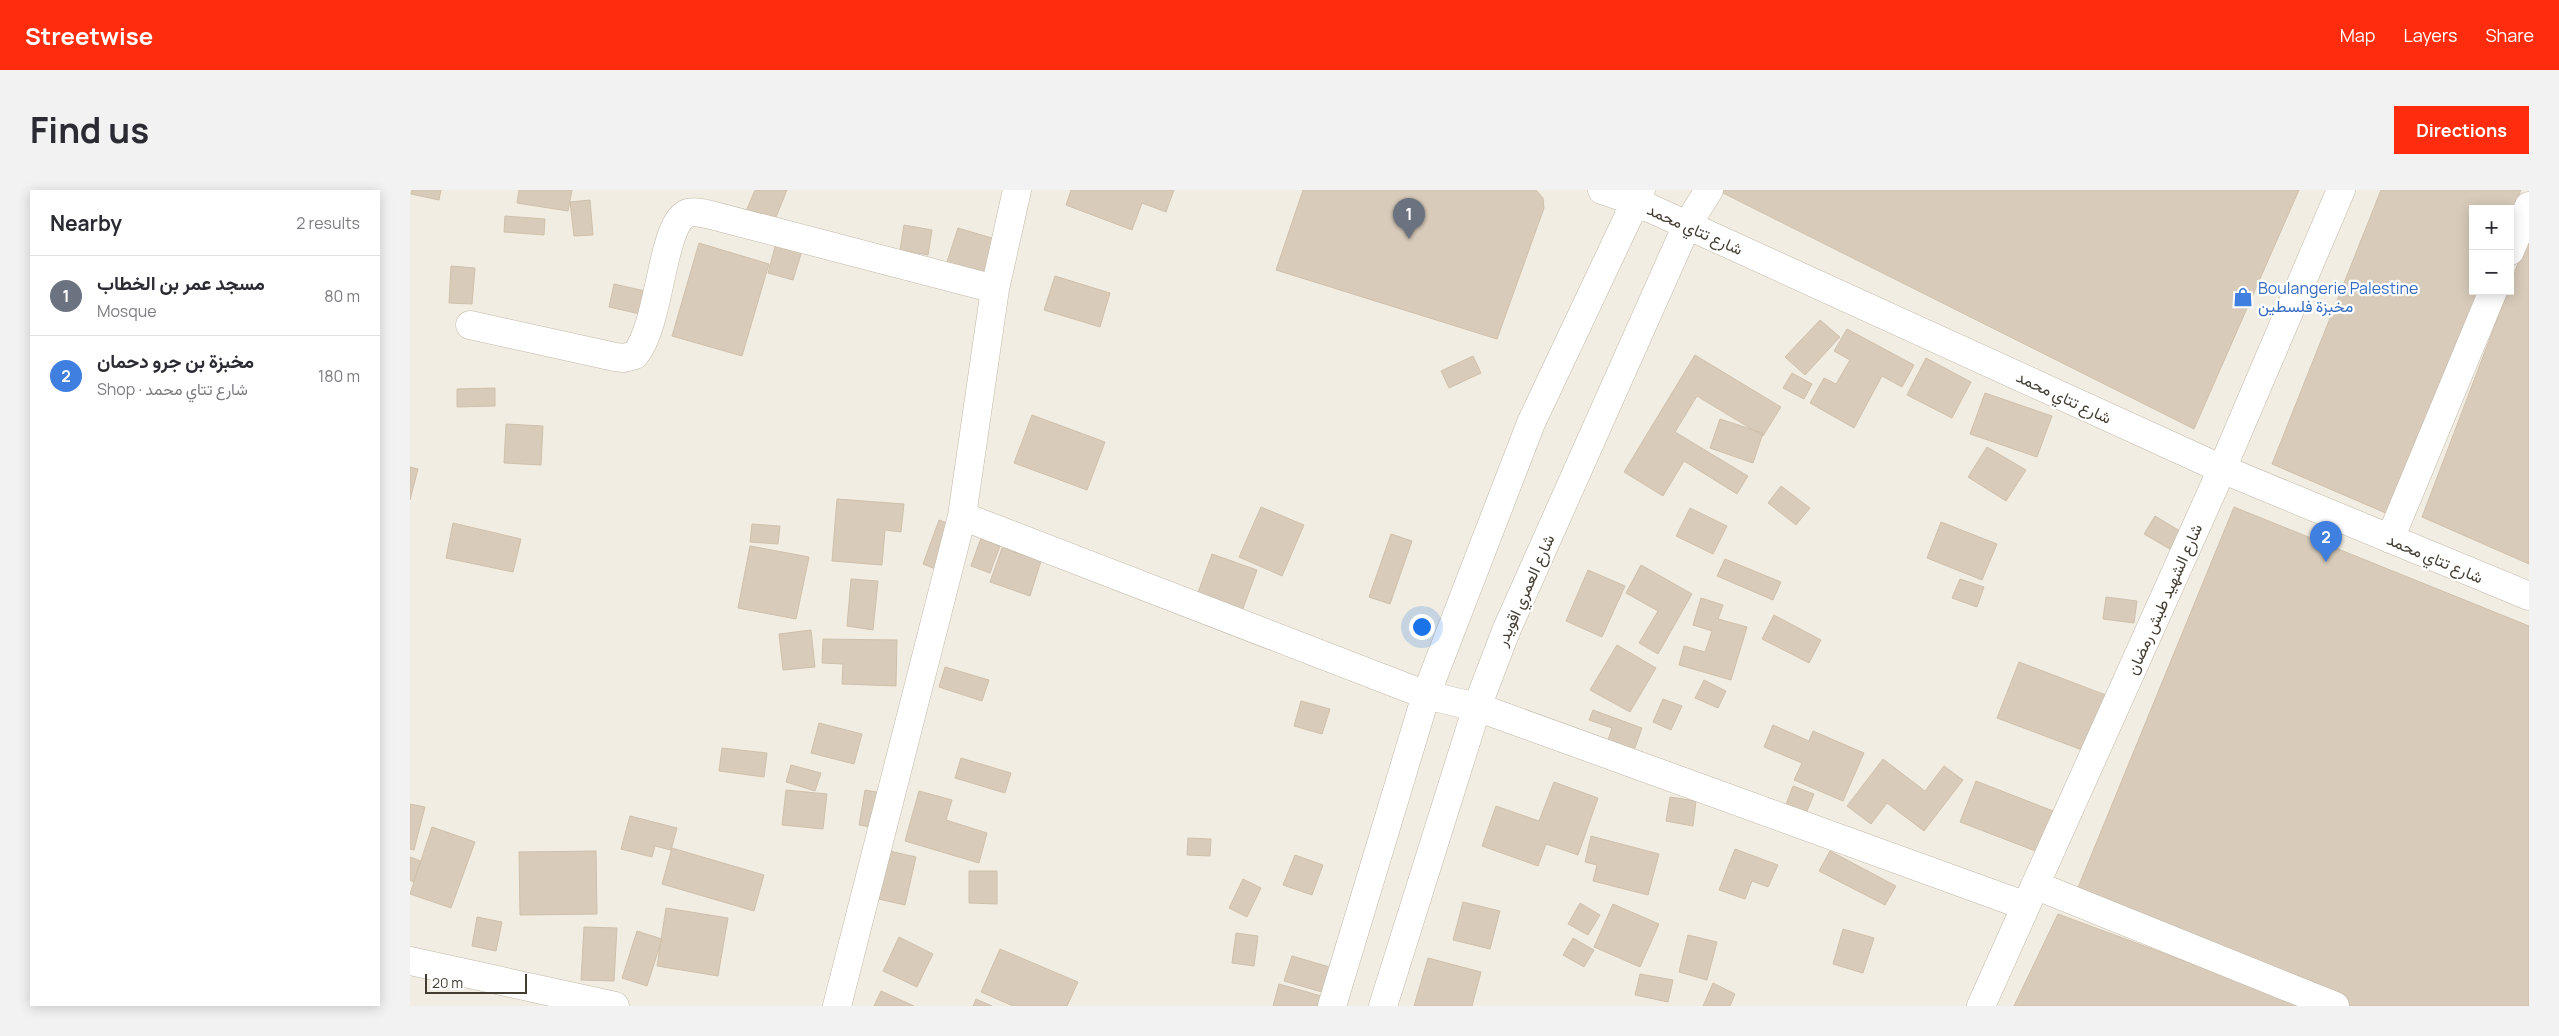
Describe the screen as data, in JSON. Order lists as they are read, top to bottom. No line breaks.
{"streets":{"street":["شارع تتاي محمد","شارع العمري اقويدر","شارع الشهيد طبش رمضان"]},"crossings":[["شارع تتاي محمد","شارع العمري اقويدر"],["شارع تتاي محمد","شارع الشهيد طبش رمضان"]],"places":{"shop":["Boulangerie Palestine مخبزة فلسطين"]},"scale_bar":"20 m","page":{"header":"Streetwise","nav":["Map","Layers","Share"],"title":"Find us","buttons":"Directions","heading":["Nearby","2 results"],"pins":["1","2"],"map_buttons":["+","−"],"list":[{"mark":"1","name":"مسجد عمر بن الخطاب","note":"Mosque","value":"80 m"},{"mark":"2","name":"مخبزة بن جرو دحمان","note":"Shop · شارع تتاي محمد","value":"180 m"}],"scale":"20 m"}}
